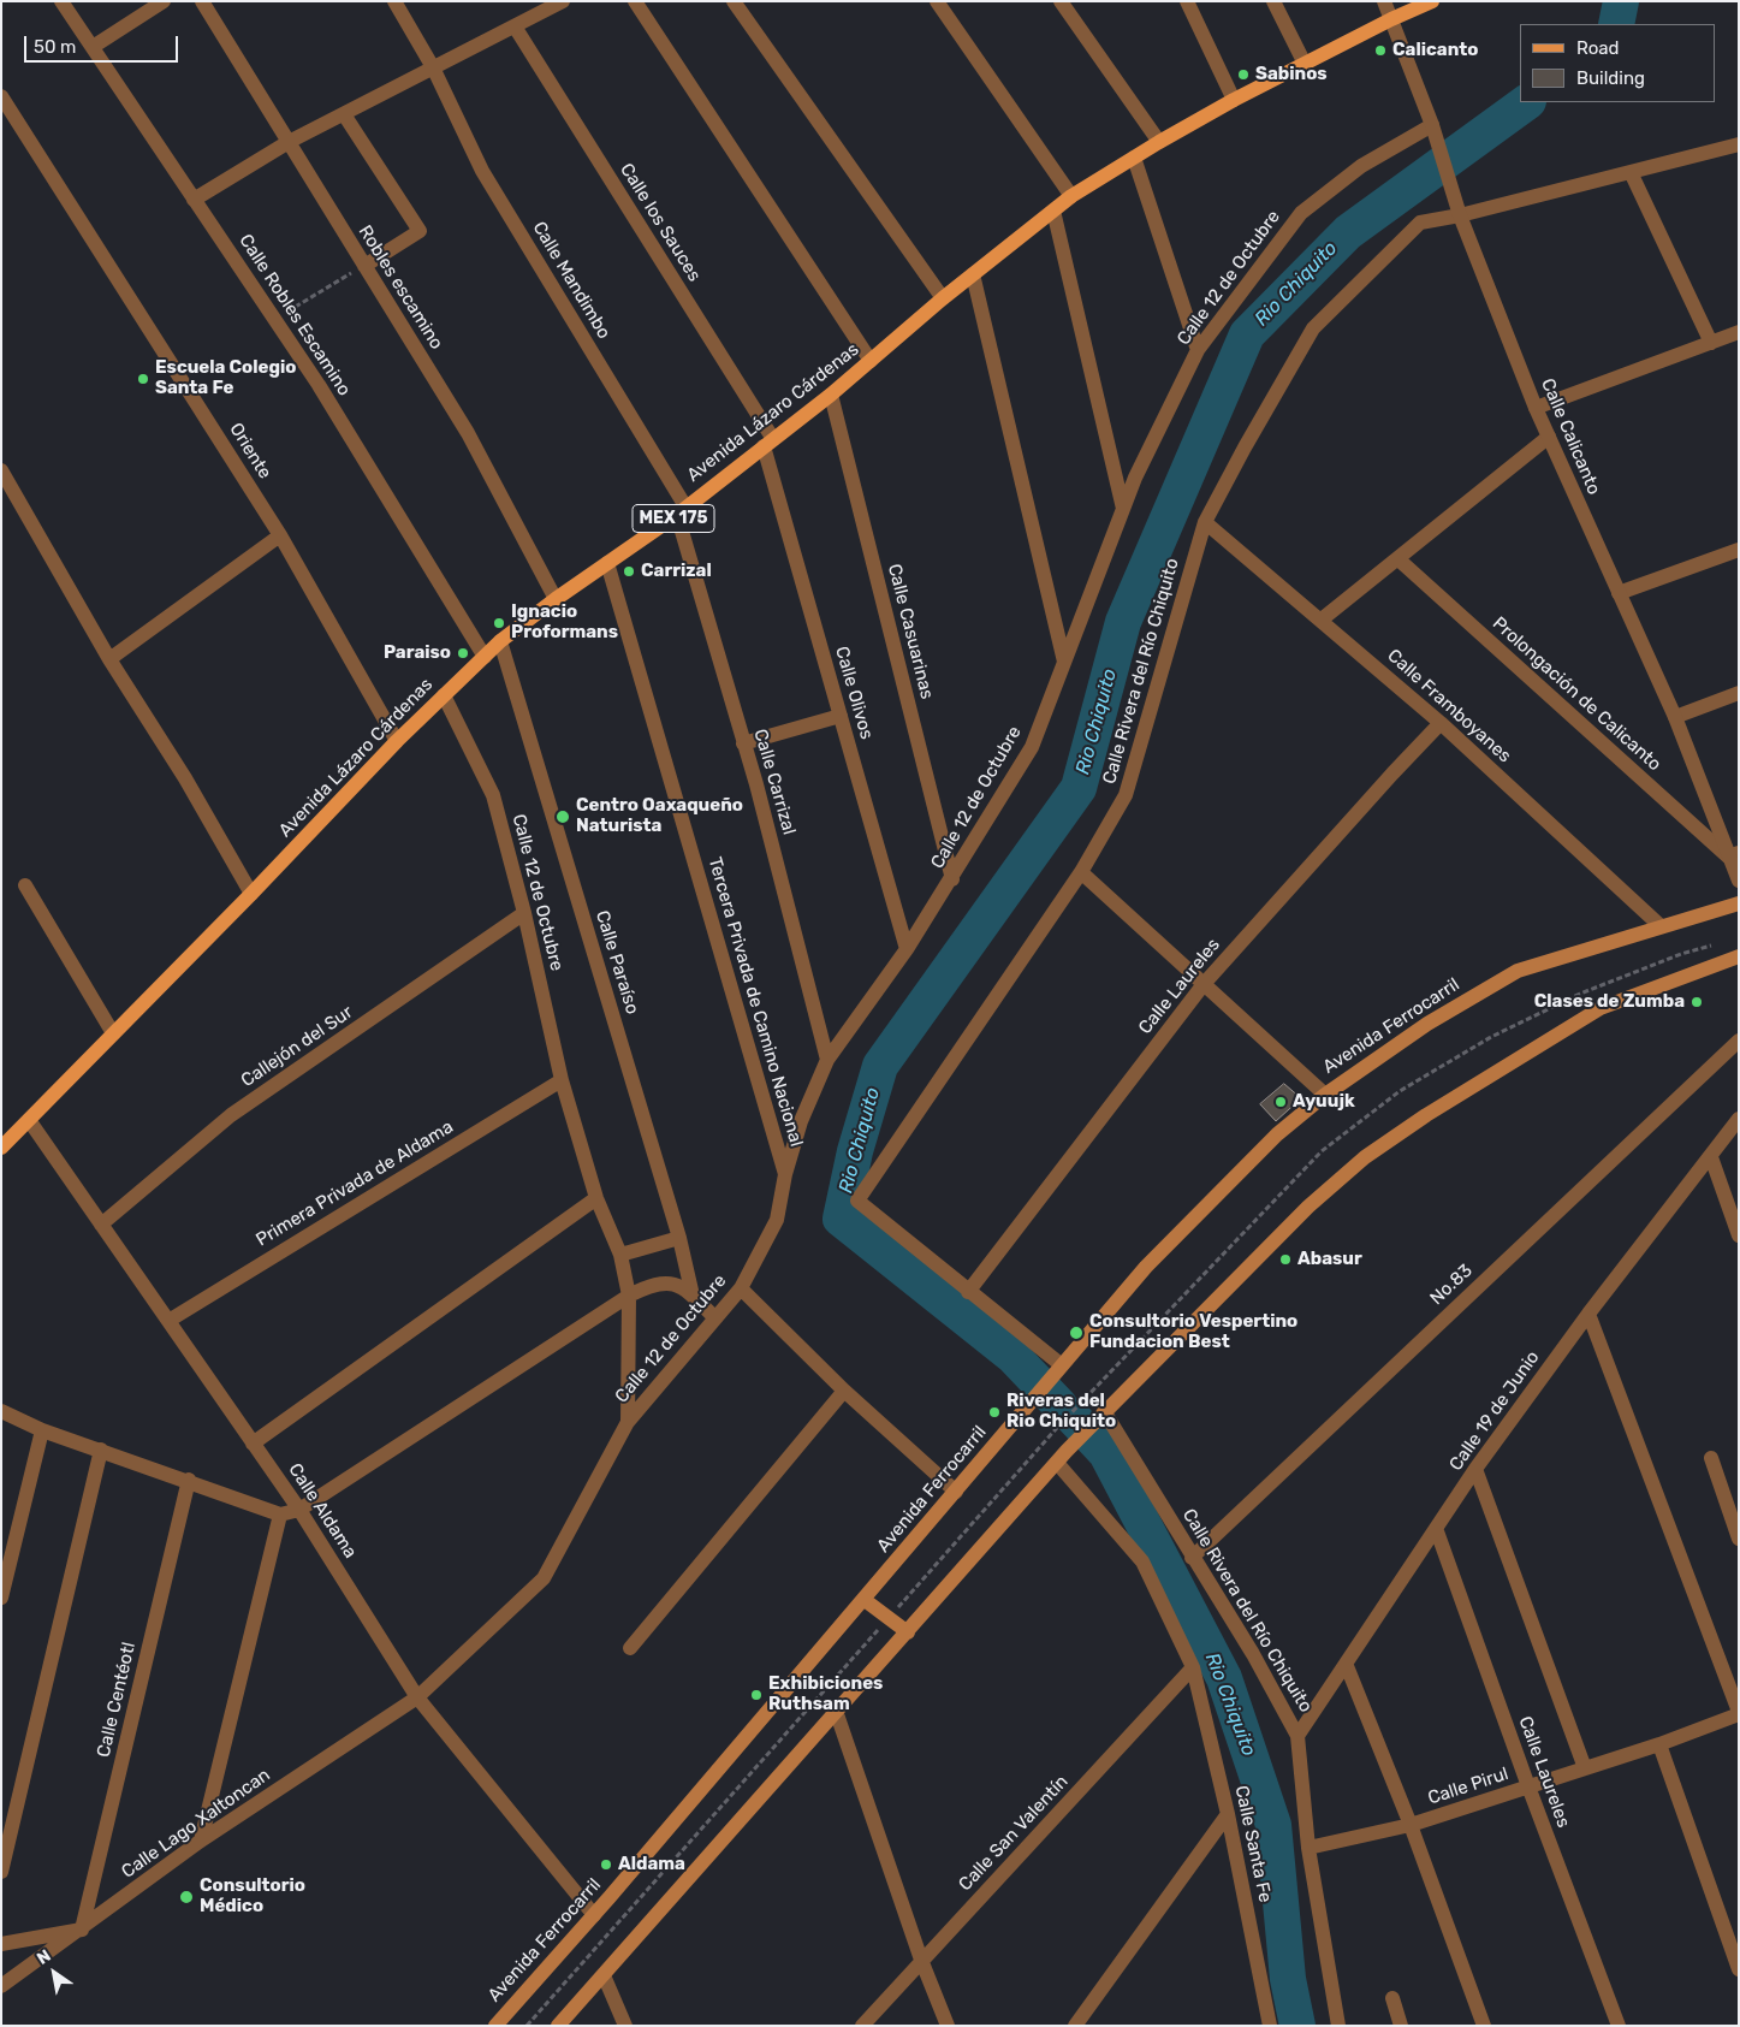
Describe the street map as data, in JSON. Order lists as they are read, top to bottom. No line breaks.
{"streets":{"main road":["Avenida Lázaro Cárdenas","MEX 175","Avenida Ferrocarril"],"street":["Calle los Sauces","Calle 12 de Octubre","Calle Mandimbo","Robles escamino","Calle Robles Escamino","Calle Calicanto","Oriente","Calle Casuarinas","Calle Rivera del Río Chiquito","Calle Olivos","Prolongación de Calicanto","Calle Framboyanes","Calle Carrizal","Calle Paraíso","Calle Laureles","Tercera Privada de Camino Nacional","Callejón del Sur","Primera Privada de Aldama","No.83","Calle 19 de Junio","Calle Aldama","Calle Centéotl","Calle Pirul","Calle Lago Xaltoncan","Calle San Valentín","Calle Santa Fe"]},"crossings":[["Calle los Sauces","Avenida Lázaro Cárdenas"],["Calle los Sauces","Calle Olivos"],["Calle 12 de Octubre","Avenida Lázaro Cárdenas"],["Calle 12 de Octubre","Calle Calicanto"],["Calle 12 de Octubre","Calle Casuarinas"],["Calle 12 de Octubre","Calle Olivos"],["Calle 12 de Octubre","Calle Carrizal"],["Calle 12 de Octubre","Tercera Privada de Camino Nacional"],["Calle 12 de Octubre","Callejón del Sur"],["Calle 12 de Octubre","Primera Privada de Aldama"],["Calle 12 de Octubre","Calle Aldama"],["Calle 12 de Octubre","Calle Lago Xaltoncan"],["Calle Mandimbo","Avenida Lázaro Cárdenas"],["Calle Mandimbo","Calle Carrizal"],["Robles escamino","Avenida Lázaro Cárdenas"],["Calle Robles Escamino","Avenida Lázaro Cárdenas"],["Avenida Lázaro Cárdenas","Calle Calicanto"],["Avenida Lázaro Cárdenas","Oriente"],["Avenida Lázaro Cárdenas","Calle Casuarinas"],["Avenida Lázaro Cárdenas","Calle Olivos"],["Avenida Lázaro Cárdenas","Calle Carrizal"],["Avenida Lázaro Cárdenas","Calle Paraíso"],["Avenida Lázaro Cárdenas","Tercera Privada de Camino Nacional"],["Avenida Lázaro Cárdenas","Calle Aldama"],["Calle Calicanto","Calle Rivera del Río Chiquito"],["Calle Calicanto","Prolongación de Calicanto"],["Calle Rivera del Río Chiquito","Calle Framboyanes"],["Calle Rivera del Río Chiquito","Calle Laureles"],["Calle Rivera del Río Chiquito","No.83"],["Calle Rivera del Río Chiquito","Calle 19 de Junio"],["Calle Rivera del Río Chiquito","Calle Pirul"],["Calle Framboyanes","Calle Laureles"],["Calle Framboyanes","Avenida Ferrocarril"],["Calle Laureles","Calle 19 de Junio"],["Calle Laureles","Calle Pirul"],["Avenida Ferrocarril","Calle Aldama"],["Callejón del Sur","Calle Aldama"],["Primera Privada de Aldama","Calle Aldama"],["Calle Aldama","Calle Lago Xaltoncan"],["Calle Centéotl","Calle Lago Xaltoncan"],["Calle San Valentín","Calle Santa Fe"]],"water":["Rio Chiquito"],"places":["Calicanto","Sabinos","Escuela Colegio Santa Fe","Carrizal","Ignacio Proformans","Paraiso","Centro Oaxaqueño Naturista","Clases de Zumba","Ayuujk","Abasur","Consultorio Vespertino Fundacion Best","Riveras del Rio Chiquito","Exhibiciones Ruthsam","Aldama","Consultorio Médico"],"legend":["Road","Building"],"scale_bar":"50 m","north":"top left"}
